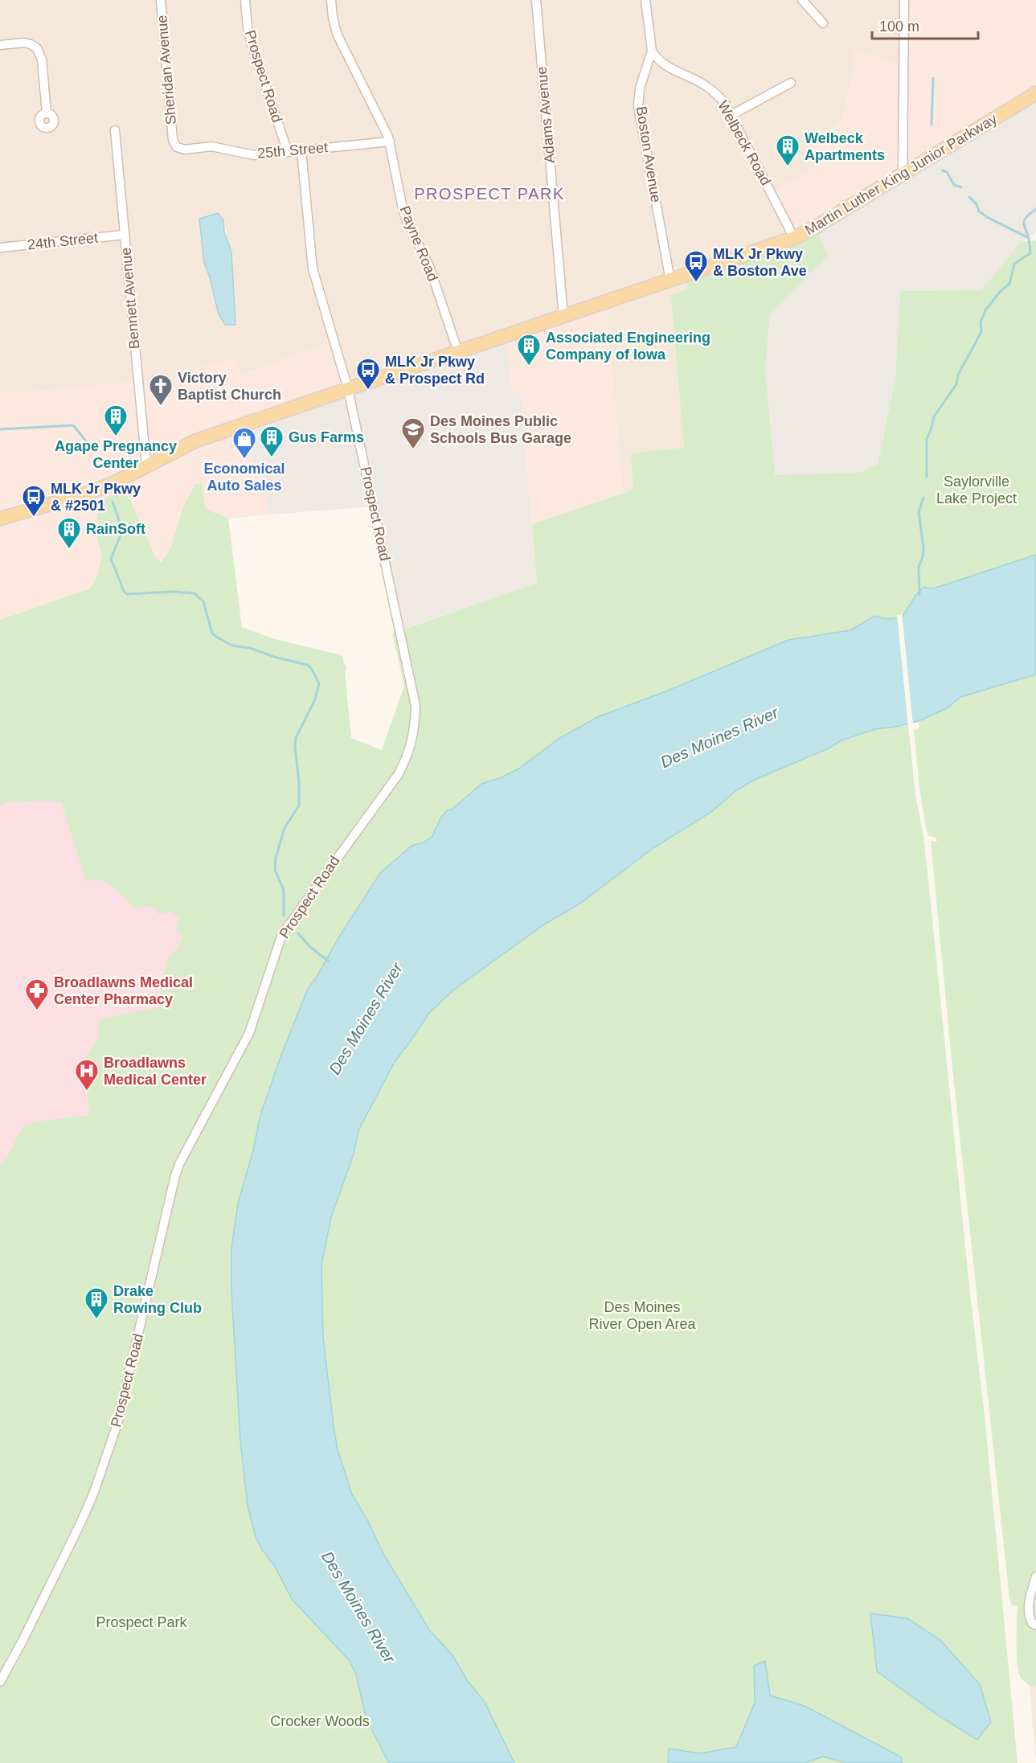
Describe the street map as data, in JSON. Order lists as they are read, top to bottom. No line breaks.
{"streets":{"main road":["Martin Luther King Junior Parkway"],"street":["Sheridan Avenue","Prospect Road","Adams Avenue","Welbeck Road","25th Street","Boston Avenue","24th Street","Payne Road","Bennett Avenue"]},"crossings":[["Sheridan Avenue","25th Street"],["Prospect Road","25th Street"],["Prospect Road","Martin Luther King Junior Parkway"],["Adams Avenue","Martin Luther King Junior Parkway"],["Welbeck Road","Boston Avenue"],["Welbeck Road","Martin Luther King Junior Parkway"],["25th Street","Payne Road"],["Boston Avenue","Martin Luther King Junior Parkway"],["Martin Luther King Junior Parkway","Payne Road"],["Martin Luther King Junior Parkway","Bennett Avenue"],["24th Street","Bennett Avenue"]],"districts":["PROSPECT PARK"],"water":["Des Moines River"],"parks":["Saylorville Lake Project","Des Moines River Open Area","Prospect Park","Crocker Woods"],"places":{"building":["Welbeck Apartments","Associated Engineering Company of Iowa","Agape Pregnancy Center","Gus Farms","RainSoft","Drake Rowing Club"],"bus stop":["MLK Jr Pkwy & Boston Ave","MLK Jr Pkwy & Prospect Rd","MLK Jr Pkwy & #2501"],"church":["Victory Baptist Church"],"school or university":["Des Moines Public Schools Bus Garage"],"shop":["Economical Auto Sales"],"pharmacy":["Broadlawns Medical Center Pharmacy"],"hospital":["Broadlawns Medical Center"]},"scale_bar":"100 m"}
